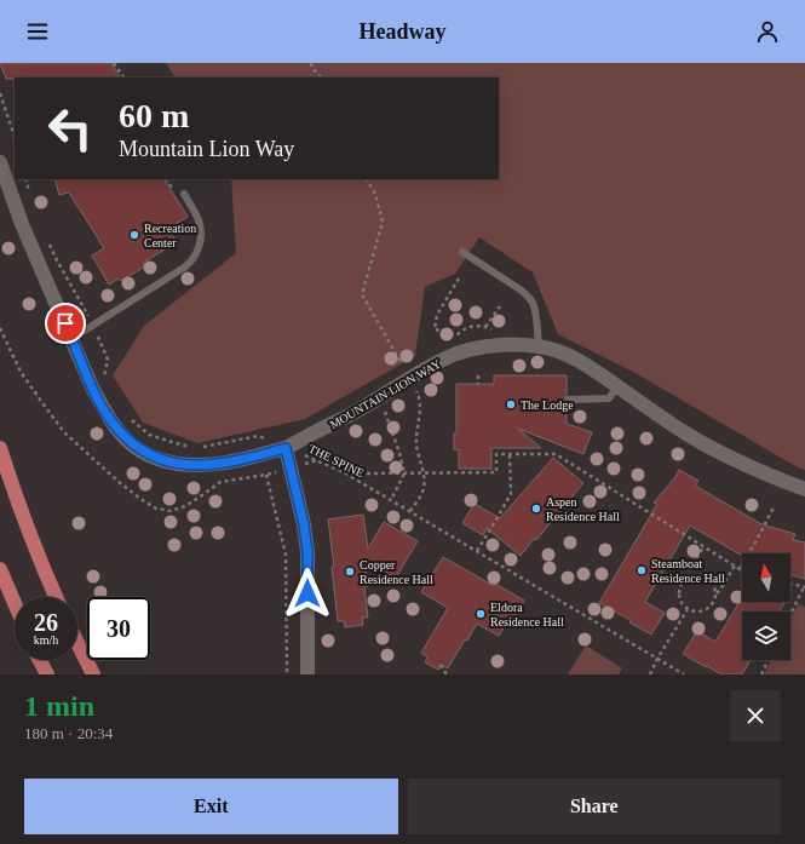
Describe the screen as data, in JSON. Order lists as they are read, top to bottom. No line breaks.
{"streets":{"street":["MOUNTAIN LION WAY"],"path":["THE SPINE"]},"crossings":[["MOUNTAIN LION WAY","THE SPINE"]],"places":["Recreation Center","The Lodge","Aspen Residence Hall","Steamboat Residence Hall","Copper Residence Hall","Eldora Residence Hall"],"north":"top","page":{"header":"Headway","turn":["60 m","Mountain Lion Way"],"speed":"26 km/h","limit":"30","heading":["1 min","180 m · 20:34"],"buttons":["Exit","Share"]}}
